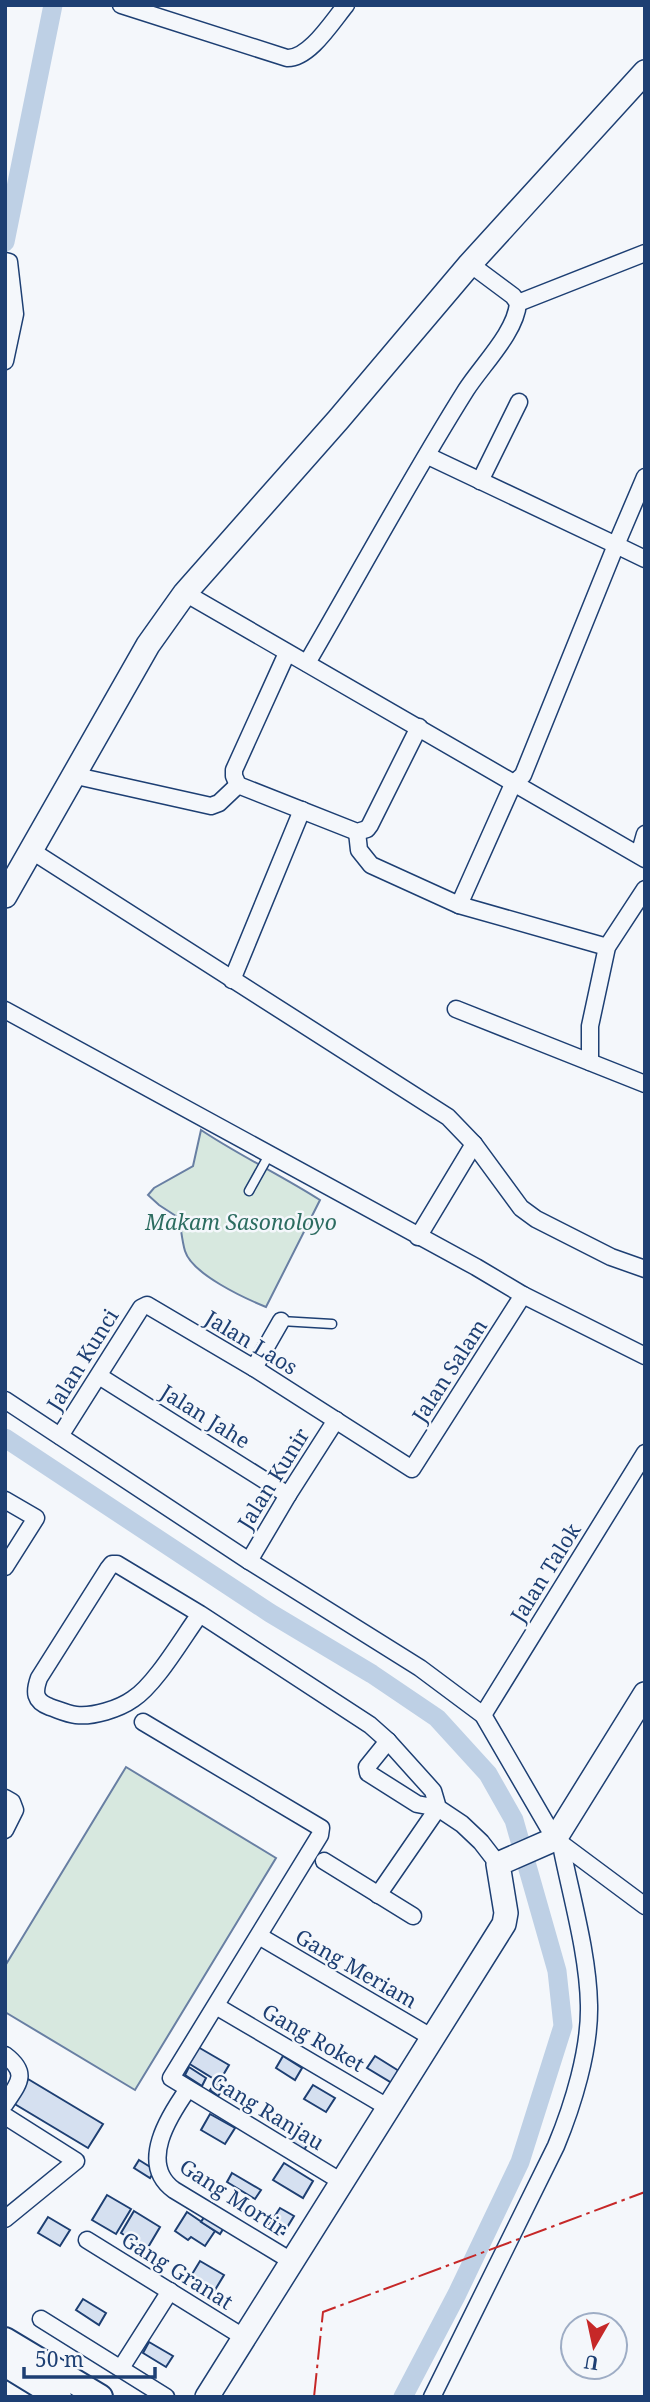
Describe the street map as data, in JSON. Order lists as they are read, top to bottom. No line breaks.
{"streets":{"street":["Jalan Laos","Jalan Kunci","Jalan Salam","Jalan Jahe","Jalan Kunir","Jalan Talok","Gang Meriam","Gang Roket","Gang Ranjau","Gang Mortir","Gang Granat"]},"crossings":[["Jalan Laos","Jalan Kunci"],["Jalan Laos","Jalan Salam"],["Jalan Laos","Jalan Kunir"],["Jalan Kunci","Jalan Jahe"],["Jalan Jahe","Jalan Kunir"],["Gang Roket","Gang Ranjau"],["Gang Ranjau","Gang Mortir"]],"parks":["Makam Sasonoloyo"],"scale_bar":"50 m","north":"bottom"}
